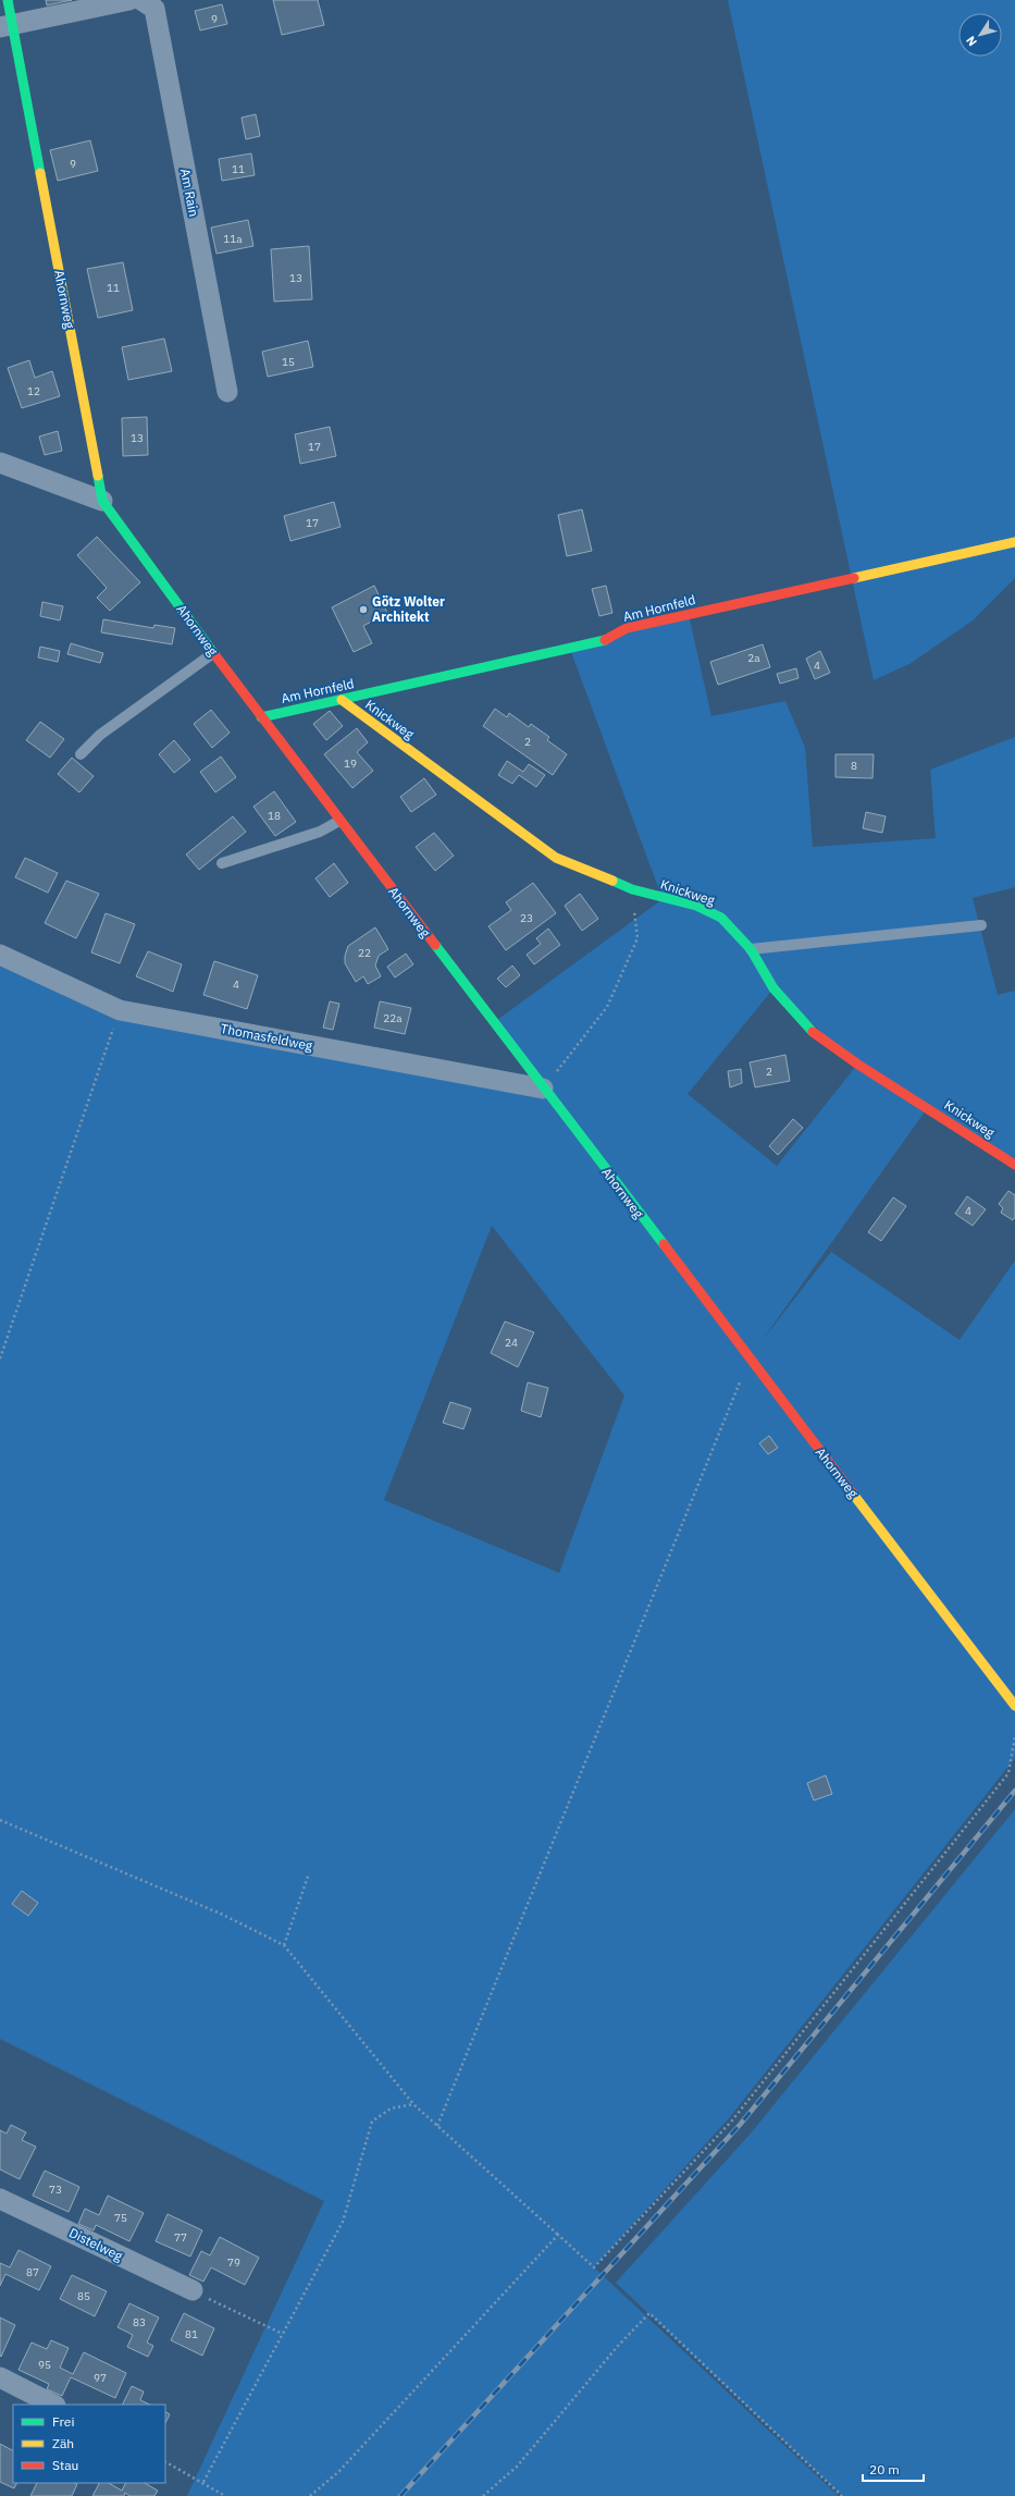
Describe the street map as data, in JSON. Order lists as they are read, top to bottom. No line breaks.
{"streets":{"street":["Am Rain","Ahornweg","Am Hornfeld","Knickweg","Thomasfeldweg","Distelweg"]},"crossings":[["Ahornweg","Am Hornfeld"],["Ahornweg","Thomasfeldweg"],["Am Hornfeld","Knickweg"]],"places":["Götz Wolter Architekt"],"house_numbers":["9","9","11","11a","13","11","15","12","13","17","17","2a","4","2","19","8","18","23","22","4","22a","2","4","24","73","75","77","79","87","85","83","81","95","97"],"legend":["Frei","Zäh","Stau"],"scale_bar":"20 m","north":"bottom left"}
